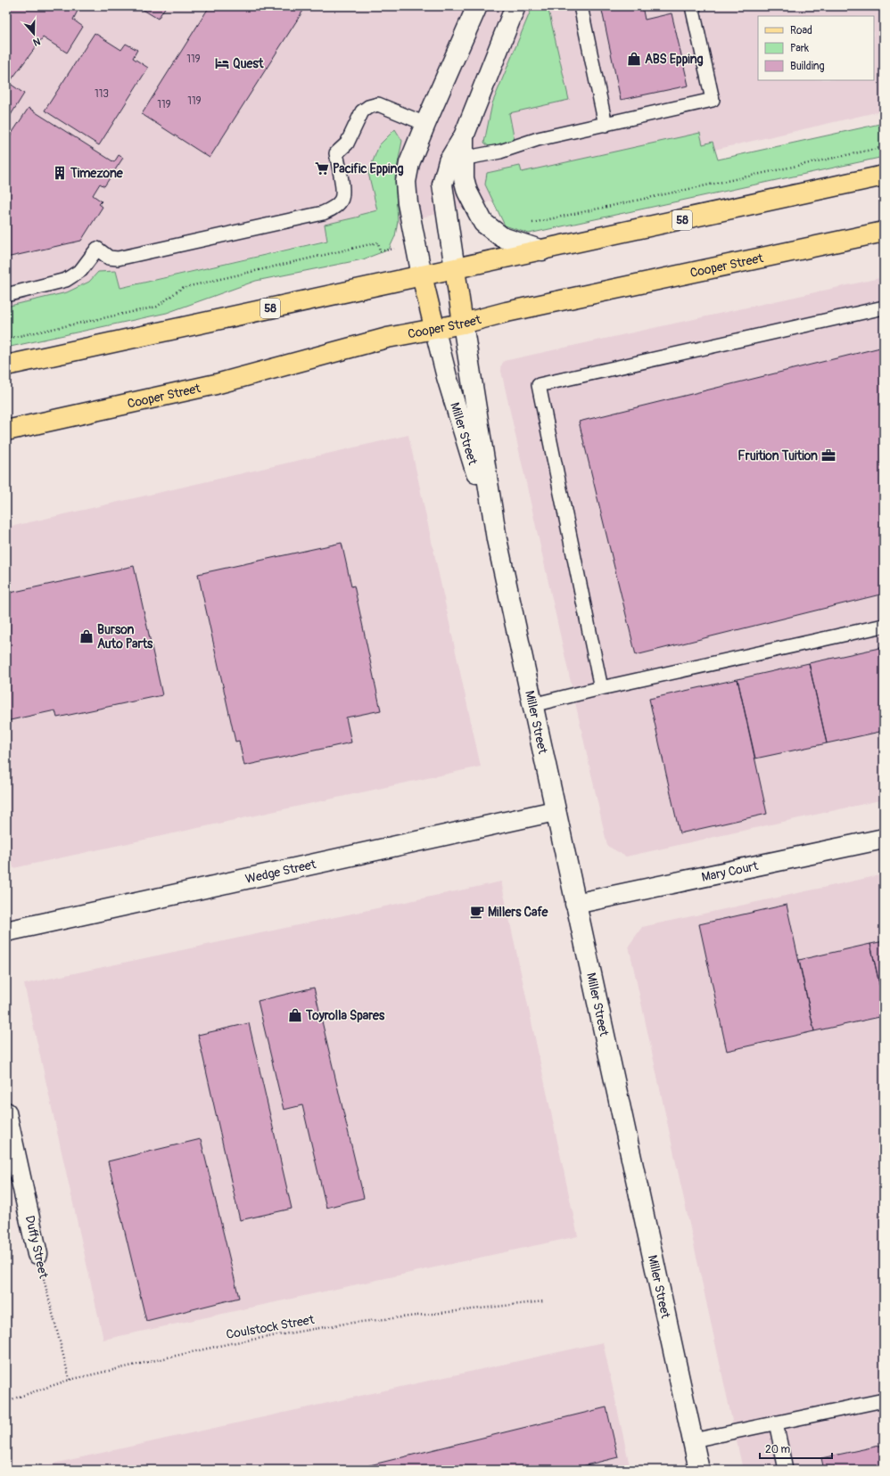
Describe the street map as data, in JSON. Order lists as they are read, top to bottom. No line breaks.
{"streets":{"main road":["58","Cooper Street"],"street":["Miller Street","Wedge Street","Mary Court","Duffy Street"],"path":["Coulstock Street"]},"crossings":[["Cooper Street","Miller Street"],["Miller Street","Wedge Street"],["Miller Street","Mary Court"],["Duffy Street","Coulstock Street"]],"places":{"shop":["ABS Epping","Burson Auto Parts","Toyrolla Spares"],"hotel":["Quest"],"supermarket":["Pacific Epping"],"building":["Timezone"],"office":["Fruition Tuition"],"cafe":["Millers Cafe"]},"house_numbers":["119","113","119","119"],"legend":["Road","Park","Building"],"scale_bar":"20 m","north":"bottom"}
